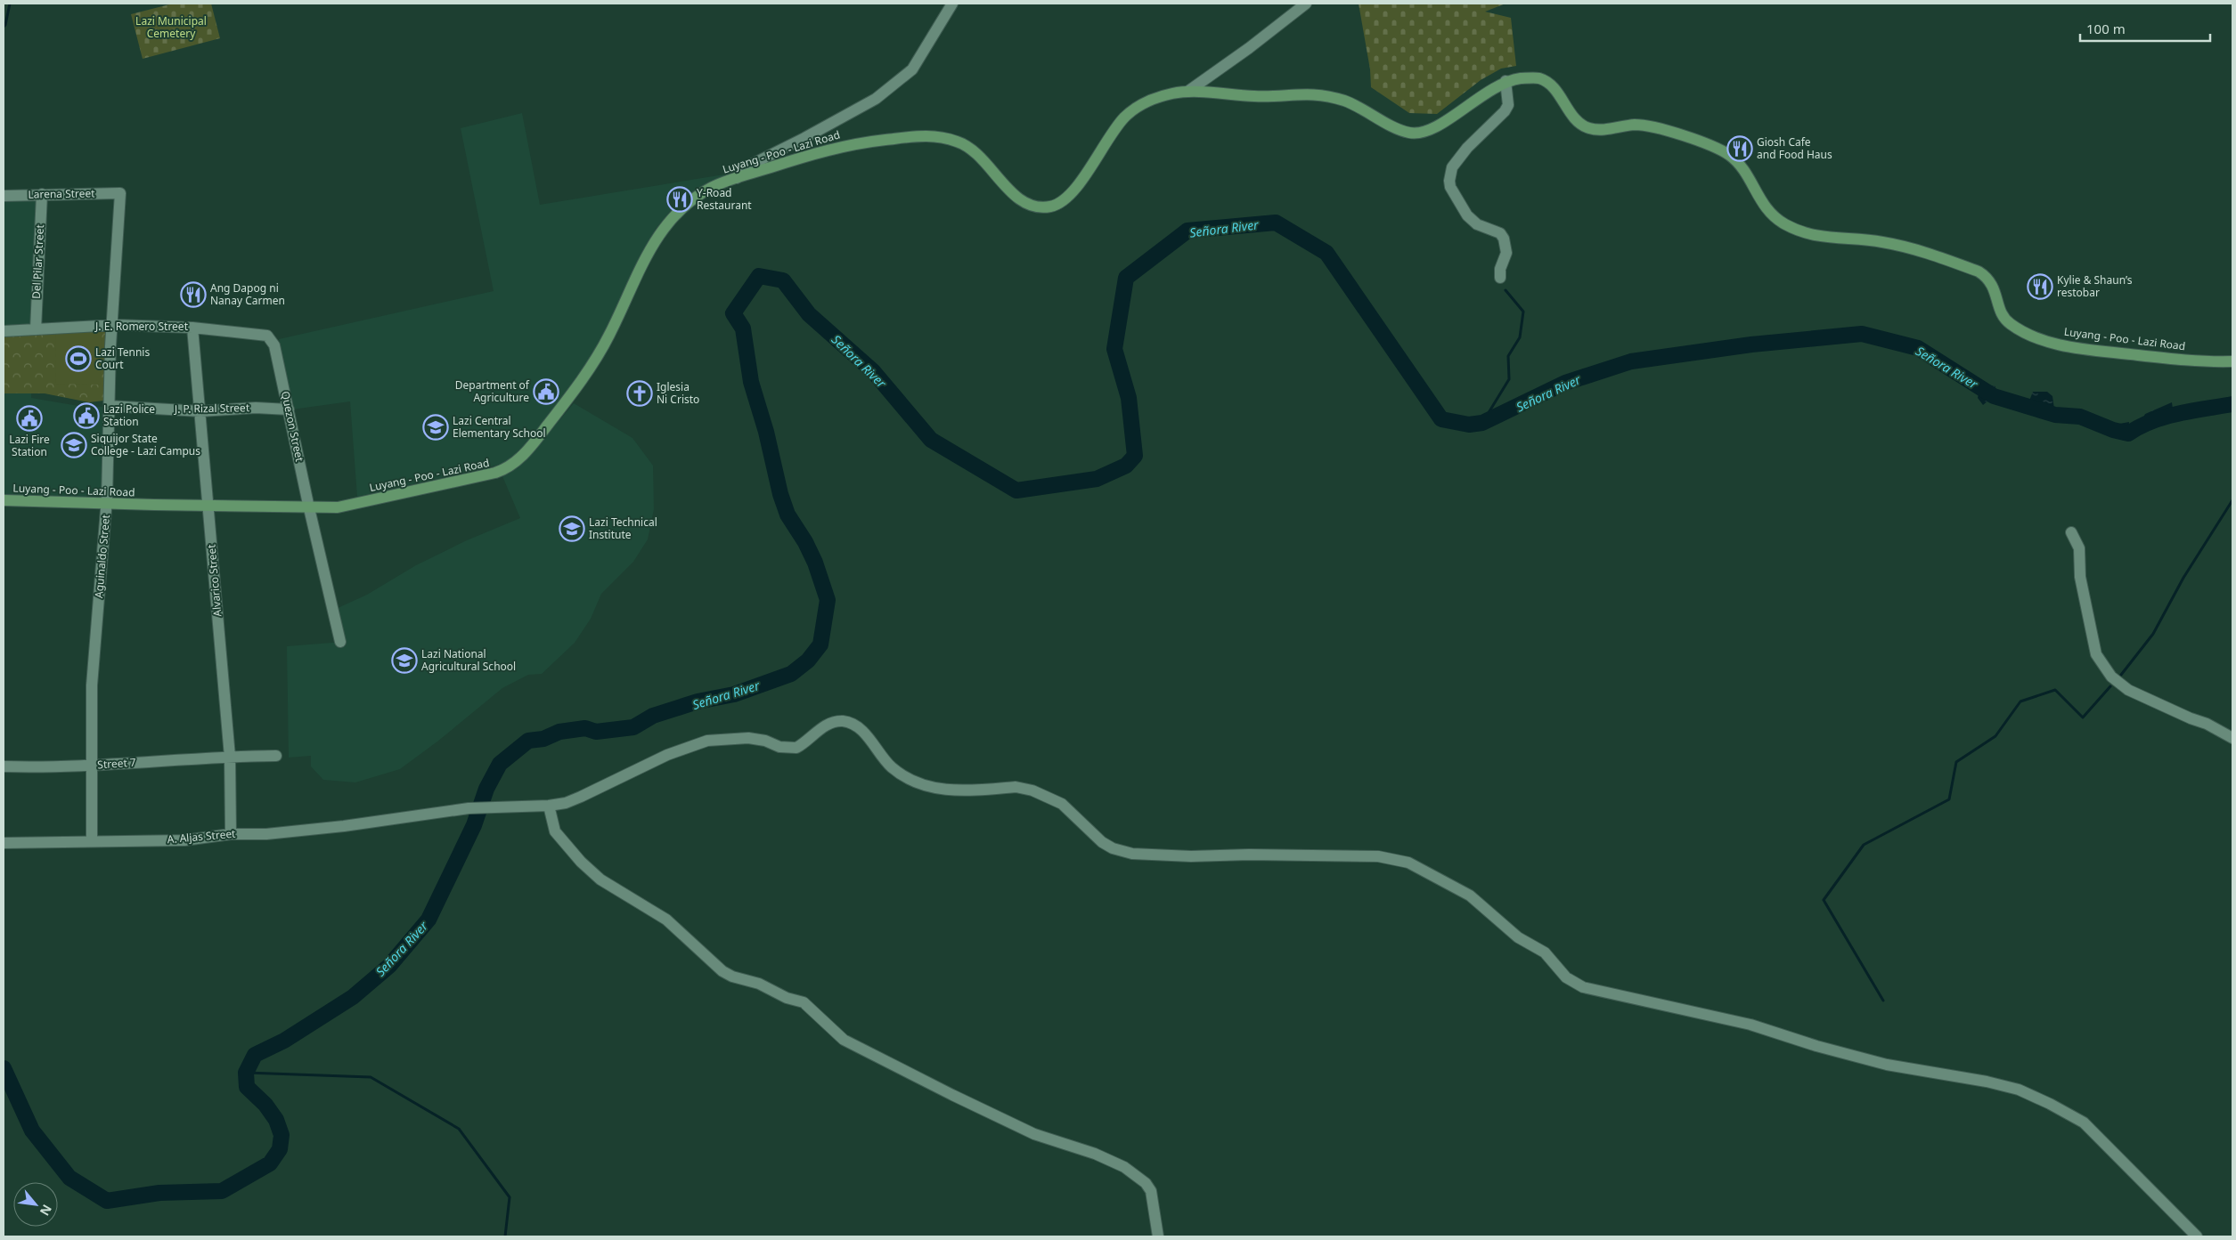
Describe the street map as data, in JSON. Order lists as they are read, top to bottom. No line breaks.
{"streets":{"main road":["Luyang - Poo - Lazi Road"],"street":["Larena Street","Del Pilar Street","J. E. Romero Street","J. P. Rizal Street","Quezon Street","Aguinaldo Street","Alvarico Street","Street 7","A. Aljas Street"]},"crossings":[["Luyang - Poo - Lazi Road","Quezon Street"],["Luyang - Poo - Lazi Road","Aguinaldo Street"],["Luyang - Poo - Lazi Road","Alvarico Street"],["Larena Street","Del Pilar Street"],["Larena Street","Aguinaldo Street"],["Del Pilar Street","J. E. Romero Street"],["J. E. Romero Street","Quezon Street"],["J. E. Romero Street","Aguinaldo Street"],["J. E. Romero Street","Alvarico Street"],["J. P. Rizal Street","Quezon Street"],["J. P. Rizal Street","Aguinaldo Street"],["J. P. Rizal Street","Alvarico Street"],["Aguinaldo Street","Street 7"],["Aguinaldo Street","A. Aljas Street"],["Alvarico Street","Street 7"],["Alvarico Street","A. Aljas Street"]],"water":["Señora River"],"parks":["Lazi Municipal Cemetery"],"places":{"restaurant":["Giosh Cafe and Food Haus","Y-Road Restaurant","Kylie & Shaun’s restobar","Ang Dapog ni Nanay Carmen"],"sports":["Lazi Tennis Court"],"public building":["Department of Agriculture","Lazi Police Station","Lazi Fire Station"],"church":["Iglesia Ni Cristo"],"school or university":["Lazi Central Elementary School","Siquijor State College - Lazi Campus","Lazi Technical Institute","Lazi National Agricultural School"]},"scale_bar":"100 m","north":"bottom right"}
